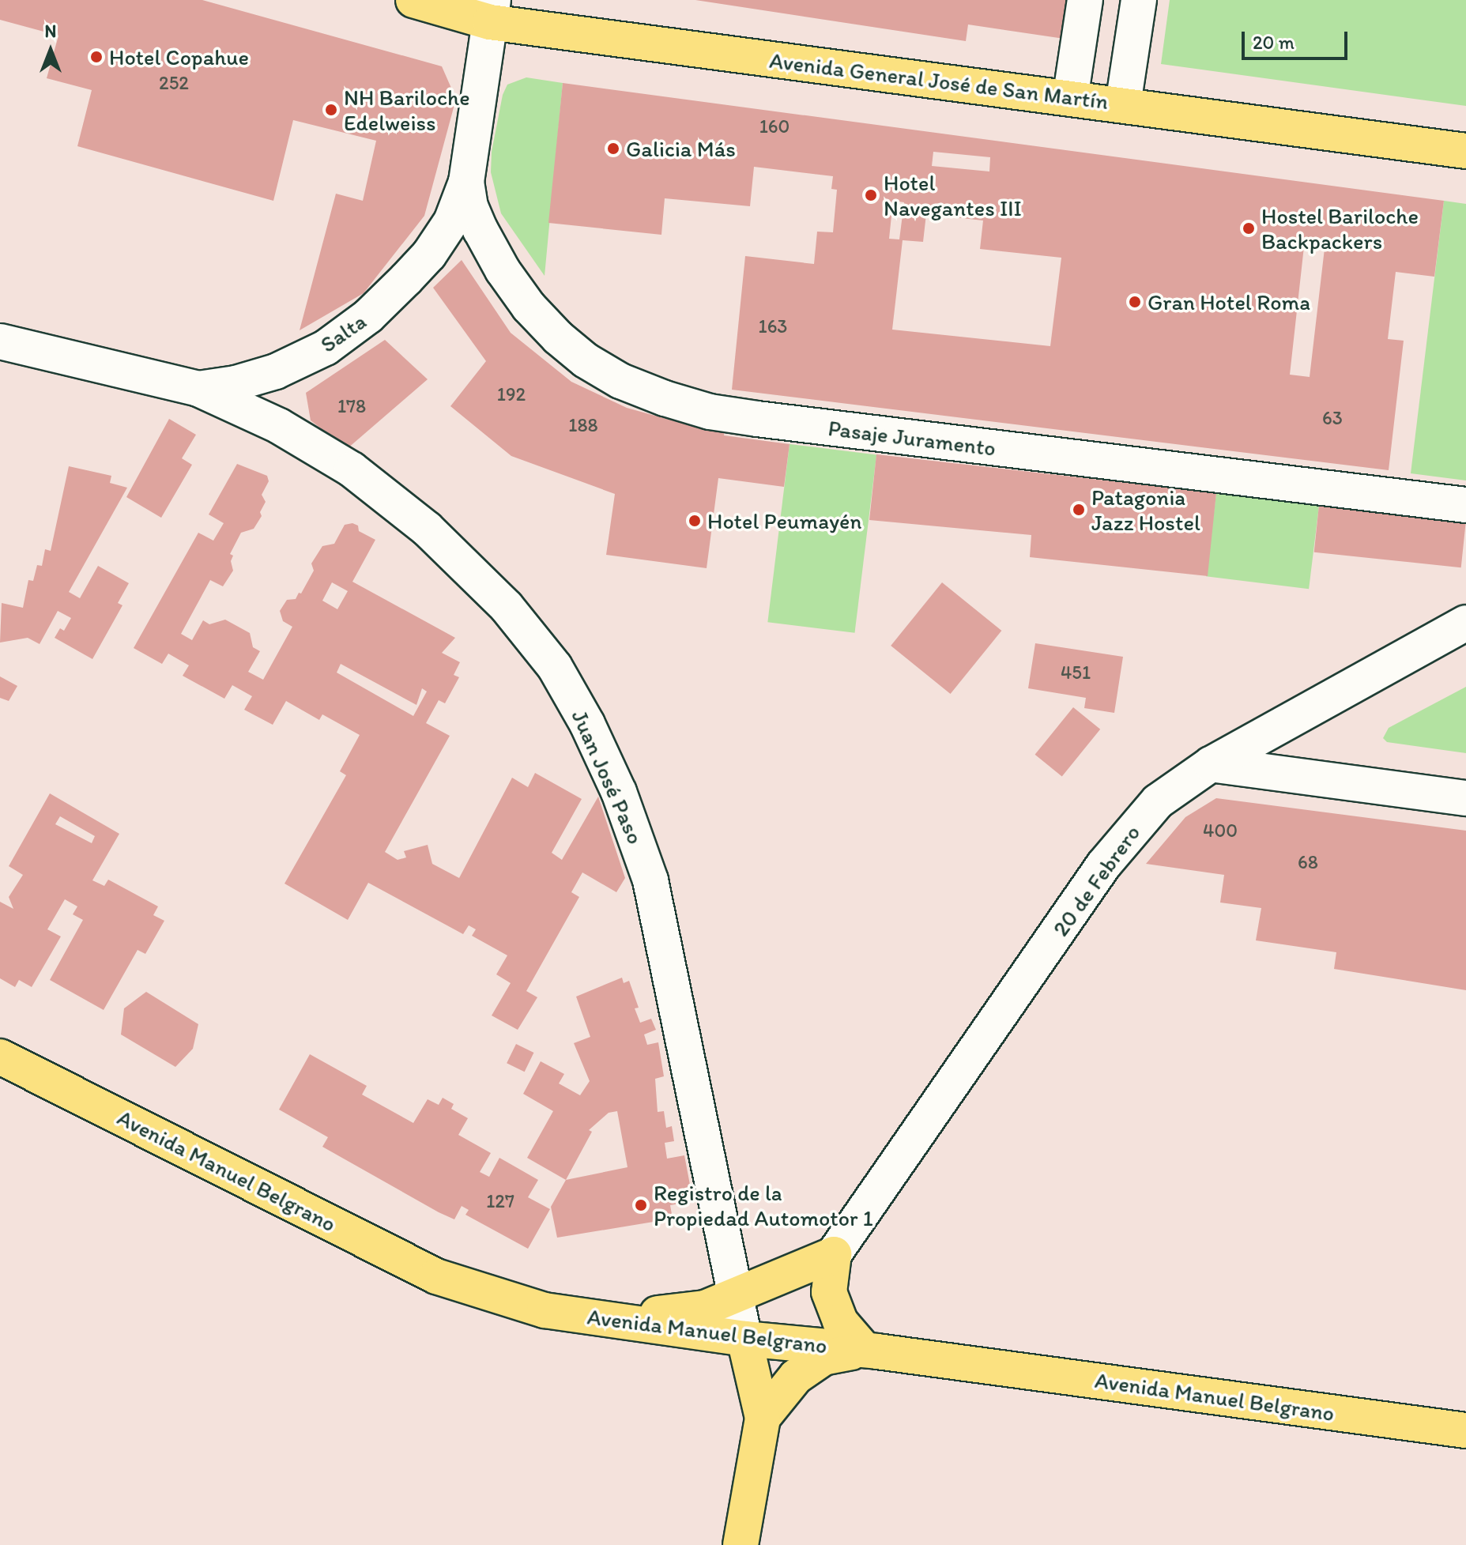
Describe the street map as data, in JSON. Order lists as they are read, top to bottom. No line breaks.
{"streets":{"main road":["Avenida General José de San Martín","Avenida Manuel Belgrano"],"street":["Salta","Pasaje Juramento","Juan José Paso","20 de Febrero"]},"crossings":[["Avenida General José de San Martín","Salta"],["Salta","Pasaje Juramento"],["Salta","Juan José Paso"],["Juan José Paso","Avenida Manuel Belgrano"]],"places":["Hotel Copahue","NH Bariloche Edelweiss","Galicia Más","Hotel Navegantes III","Hostel Bariloche Backpackers","Gran Hotel Roma","Patagonia Jazz Hostel","Hotel Peumayén","Registro de la Propiedad Automotor 1"],"house_numbers":["252","160","163","192","178","63","188","451","400","68","127"],"scale_bar":"20 m","north":"top"}
